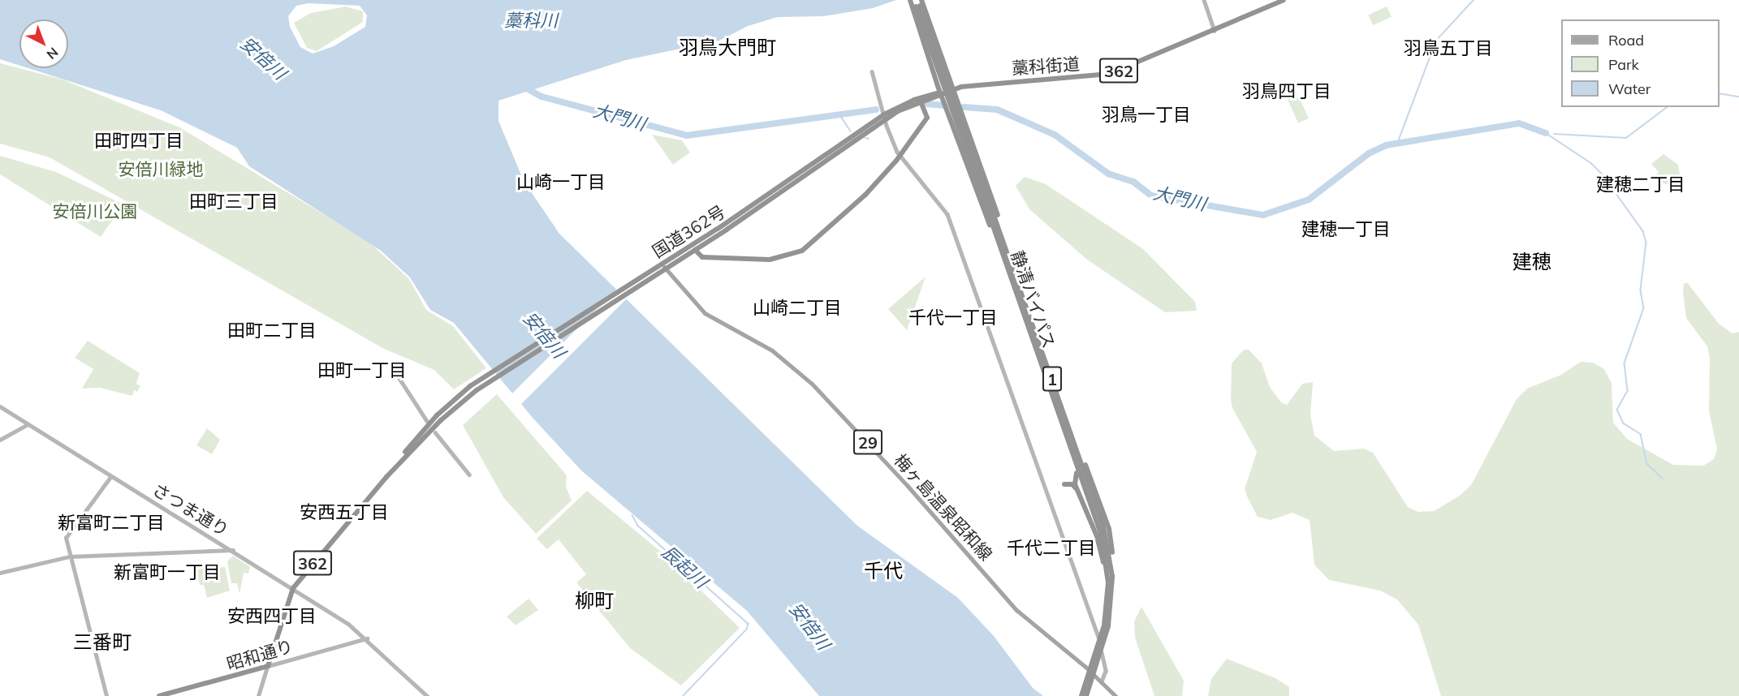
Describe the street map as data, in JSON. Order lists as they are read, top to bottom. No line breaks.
{"streets":{"highway":["藁科街道","362","国道362号","静清バイパス","1","昭和通り"],"main road":["29","梅ヶ島温泉昭和線"],"street":["さつま通り"]},"crossings":[["藁科街道","国道362号"],["藁科街道","1"],["362","国道362号"],["362","さつま通り"],["国道362号","1"],["国道362号","梅ヶ島温泉昭和線"],["静清バイパス","1"],["さつま通り","昭和通り"]],"districts":["羽鳥大門町","羽鳥五丁目","羽鳥四丁目","羽鳥一丁目","田町四丁目","山崎一丁目","建穂二丁目","田町三丁目","建穂一丁目","建穂","山崎二丁目","千代一丁目","田町二丁目","田町一丁目","安西五丁目","新富町二丁目","千代二丁目","千代","新富町一丁目","柳町","安西四丁目","三番町"],"water":["藁科川","安倍川","大門川","辰起川"],"parks":["安倍川緑地","安倍川公園"],"legend":["Road","Park","Water"],"north":"bottom right"}
